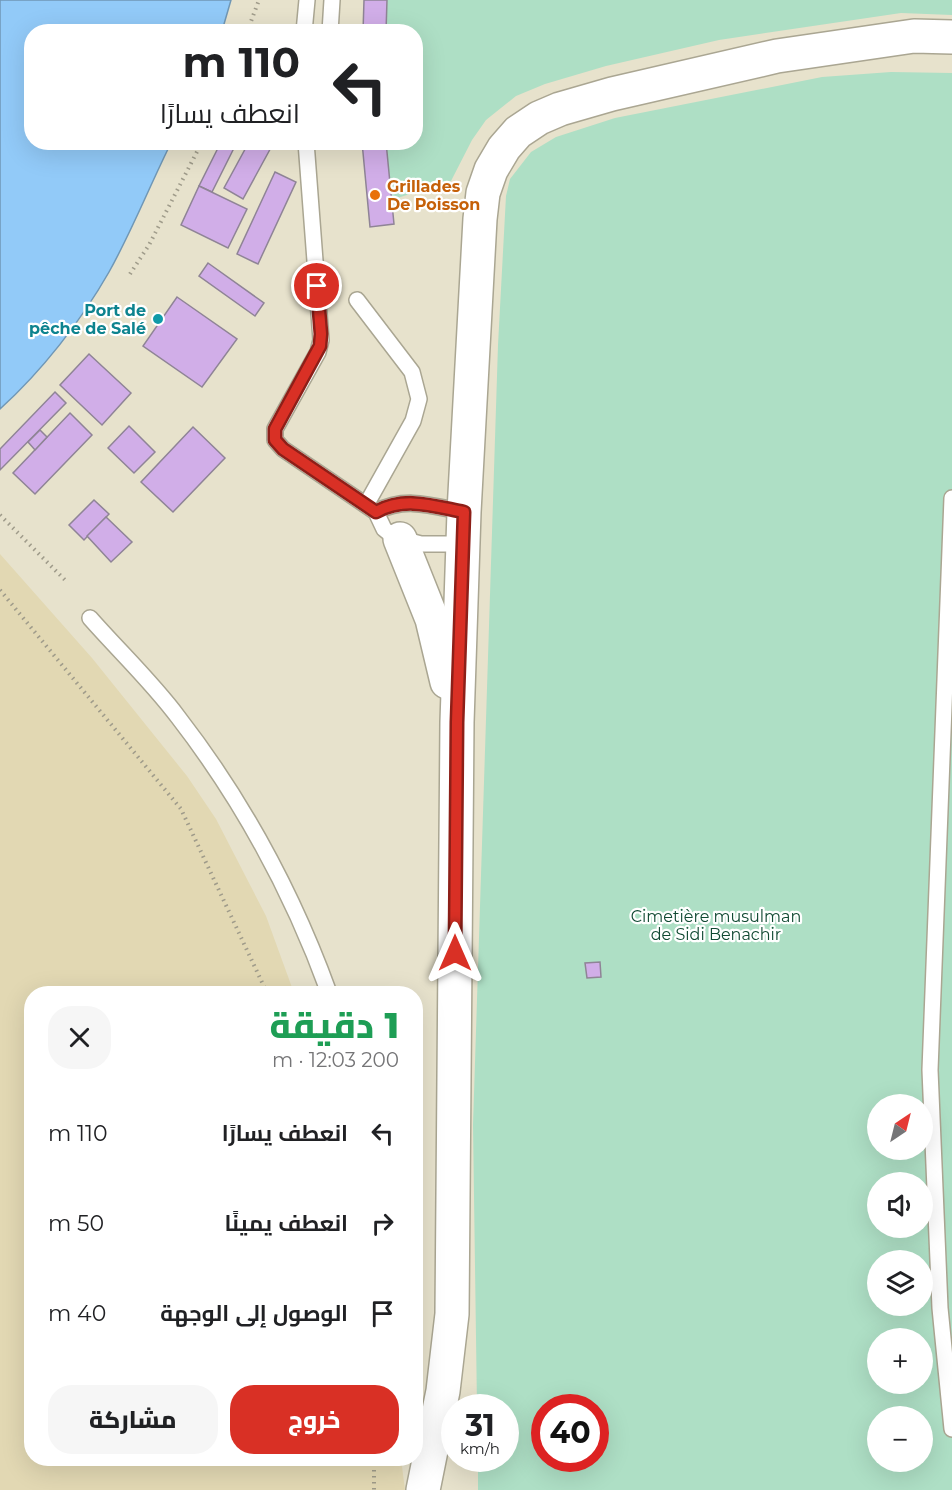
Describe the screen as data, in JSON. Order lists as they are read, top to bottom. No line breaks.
{"parks":["Cimetière musulman de Sidi Benachir"],"places":["Grillades De Poisson","Port de pêche de Salé"],"north":"top right","page":{"turn":["110 m","انعطف يسارًا"],"heading":["1 دقيقة","200 m · 12:03"],"list":[{"name":"انعطف يسارًا","value":"110 m"},{"name":"انعطف يمينًا","value":"50 m"},{"name":"الوصول إلى الوجهة","value":"40 m"}],"map_buttons":["+","−"],"buttons":["خروج","مشاركة"],"speed":"31 km/h","limit":"40"}}
